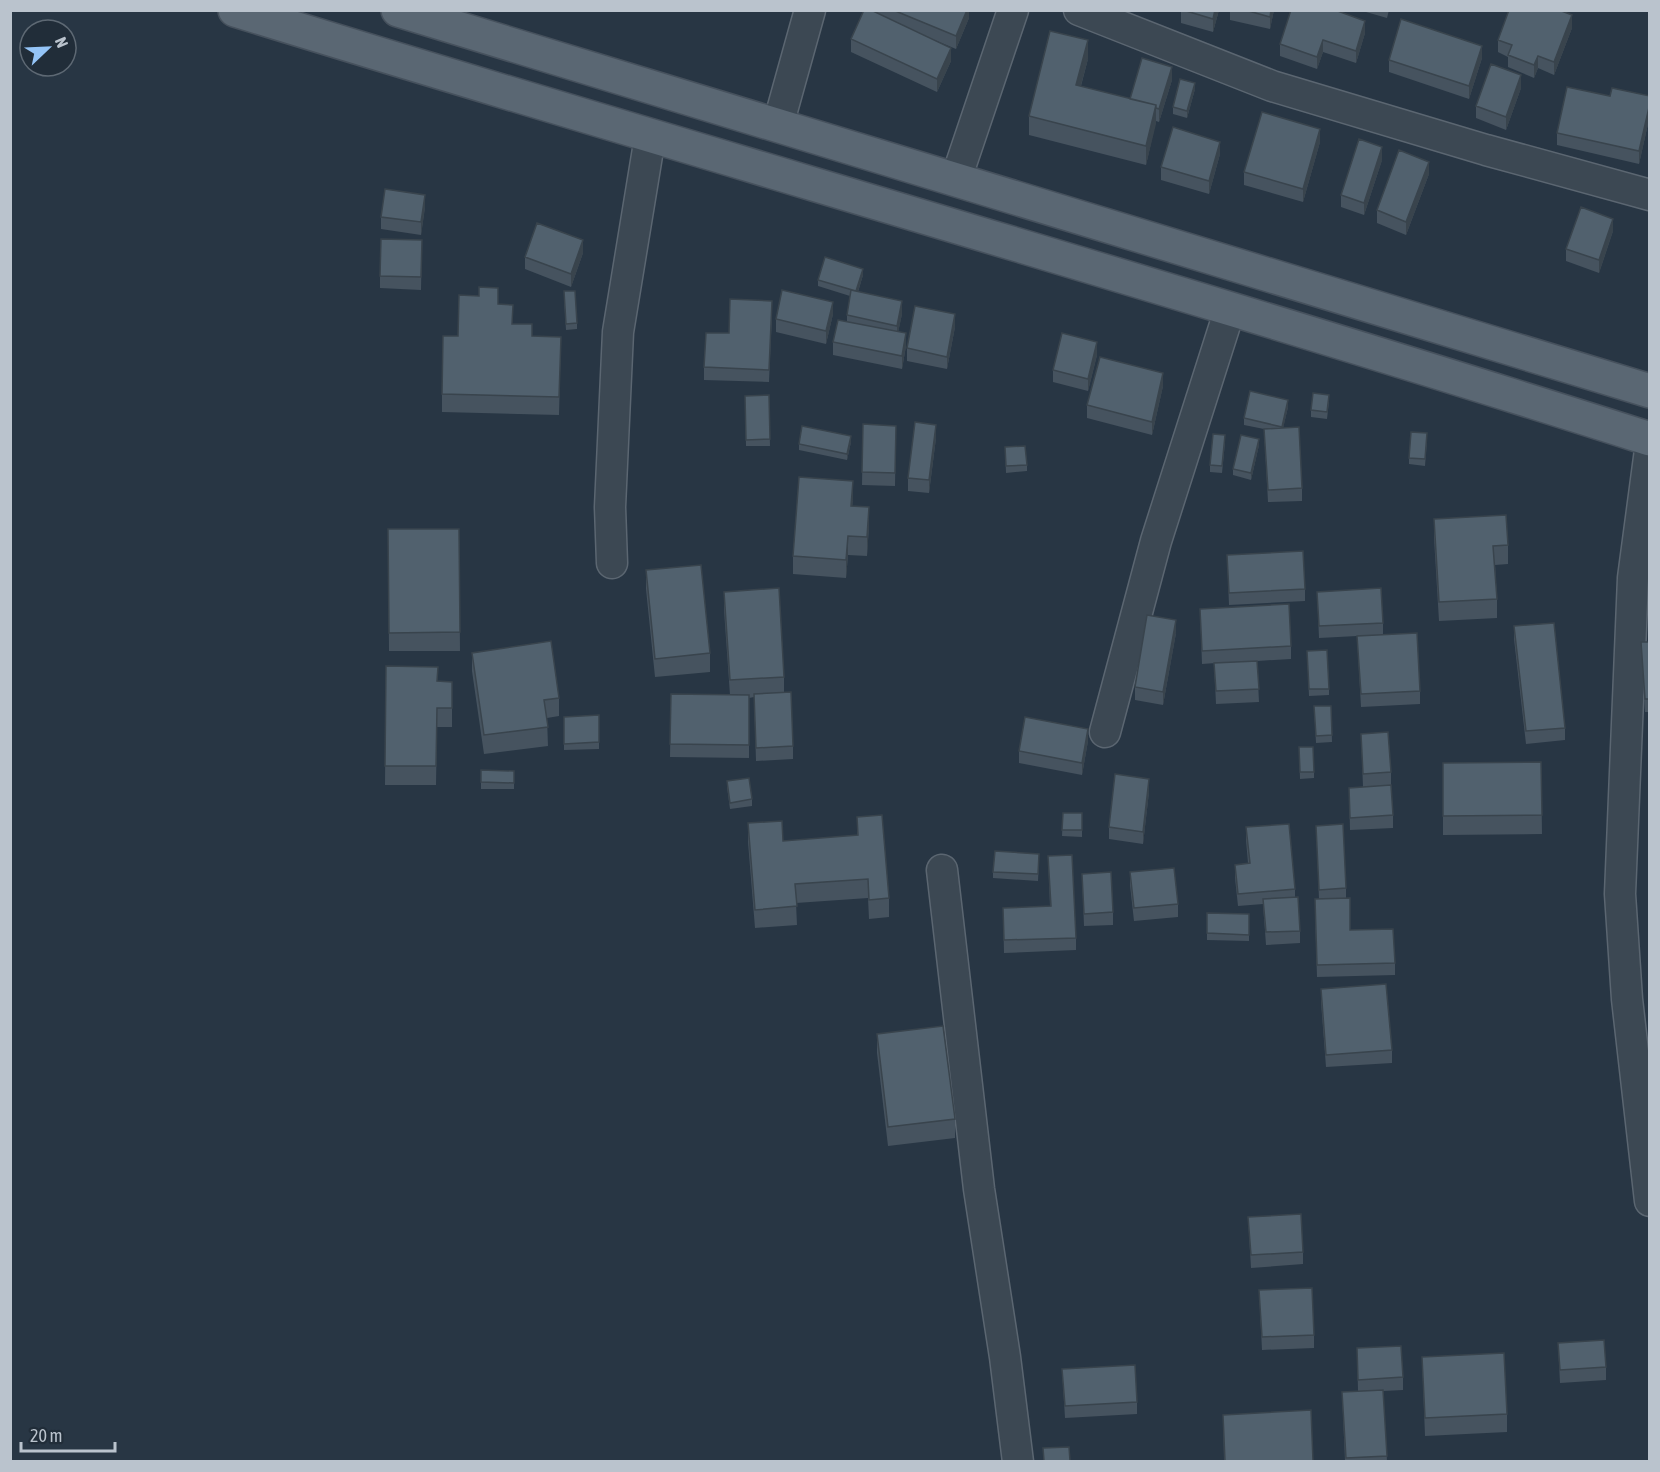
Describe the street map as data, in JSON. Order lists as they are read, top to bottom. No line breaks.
{"scale_bar":"20 m","north":"top right"}
